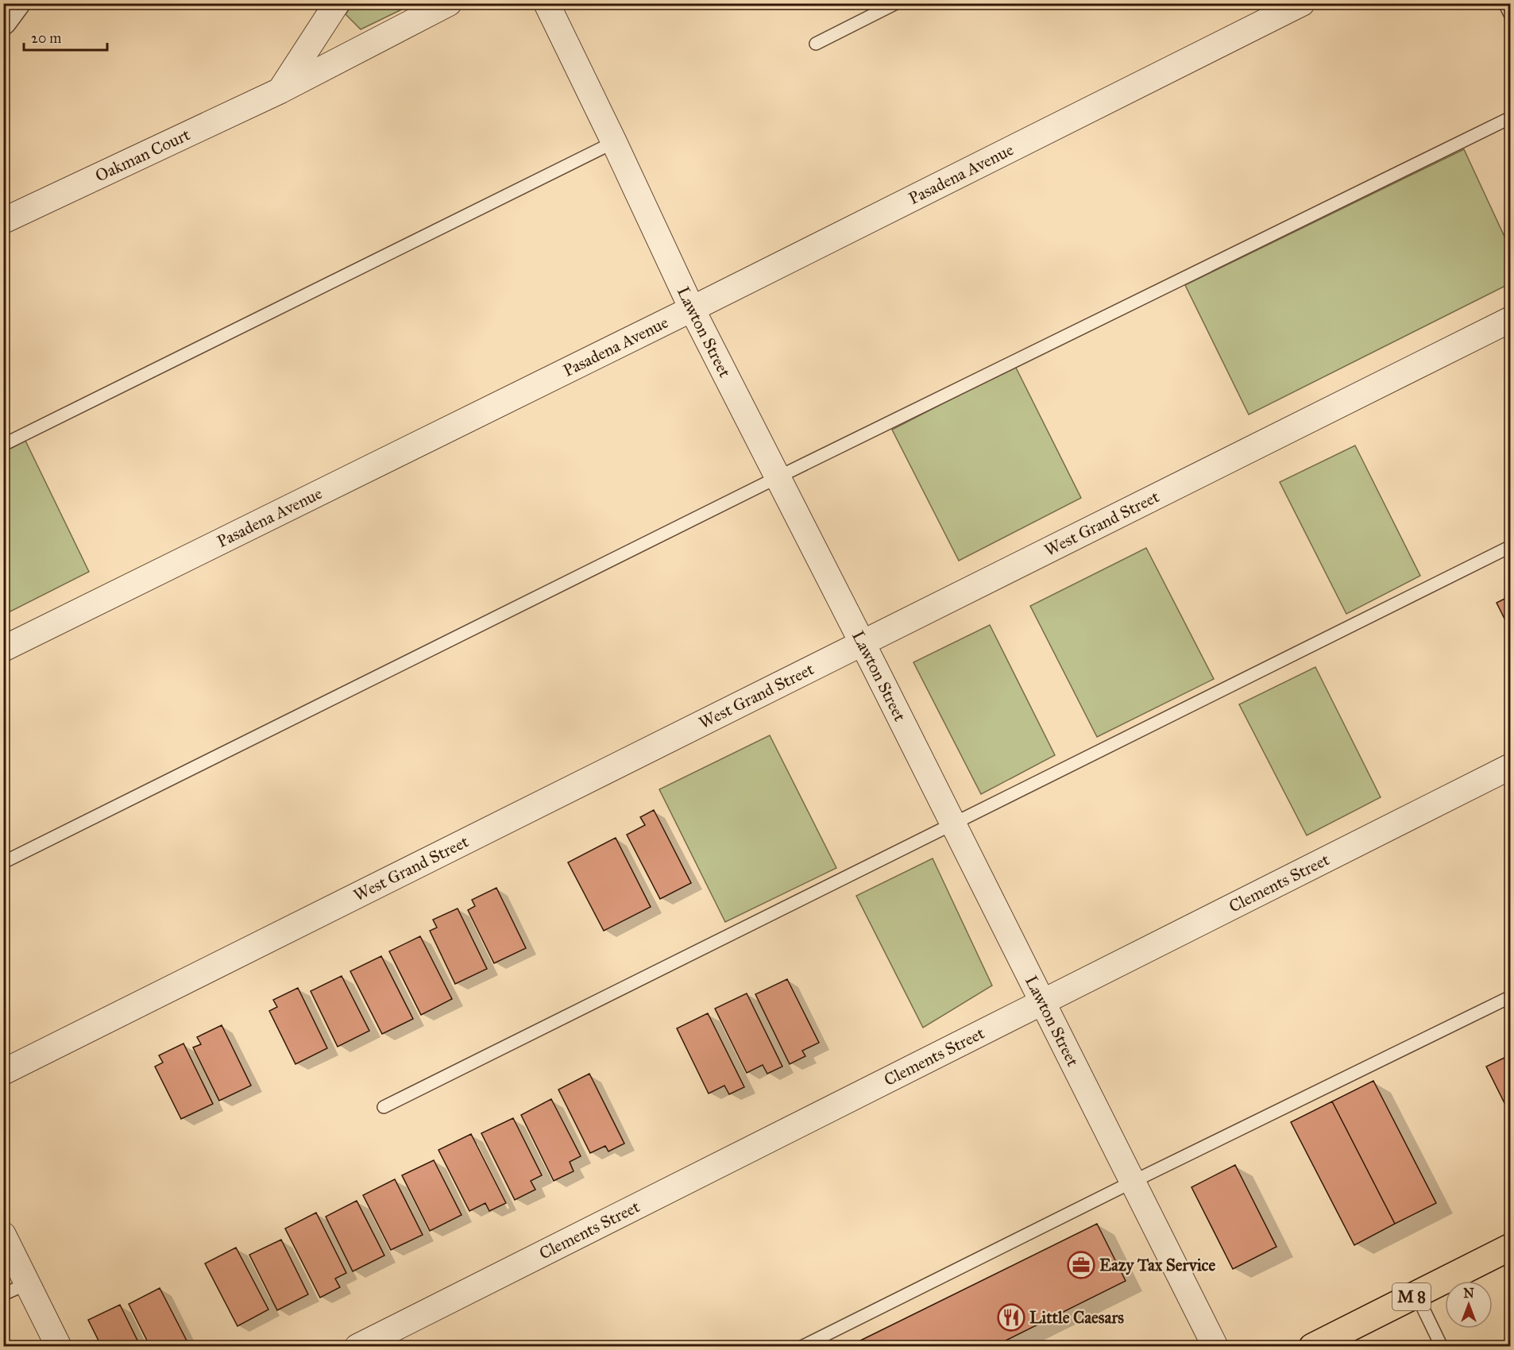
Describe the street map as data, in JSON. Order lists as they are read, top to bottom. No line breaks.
{"streets":{"highway":["M 8"],"street":["Oakman Court","Pasadena Avenue","Lawton Street","West Grand Street","Clements Street"]},"crossings":[["Pasadena Avenue","Lawton Street"],["Lawton Street","West Grand Street"],["Lawton Street","Clements Street"]],"places":{"office":["Eazy Tax Service"],"restaurant":["Little Caesars"]},"scale_bar":"20 m","north":"top"}
